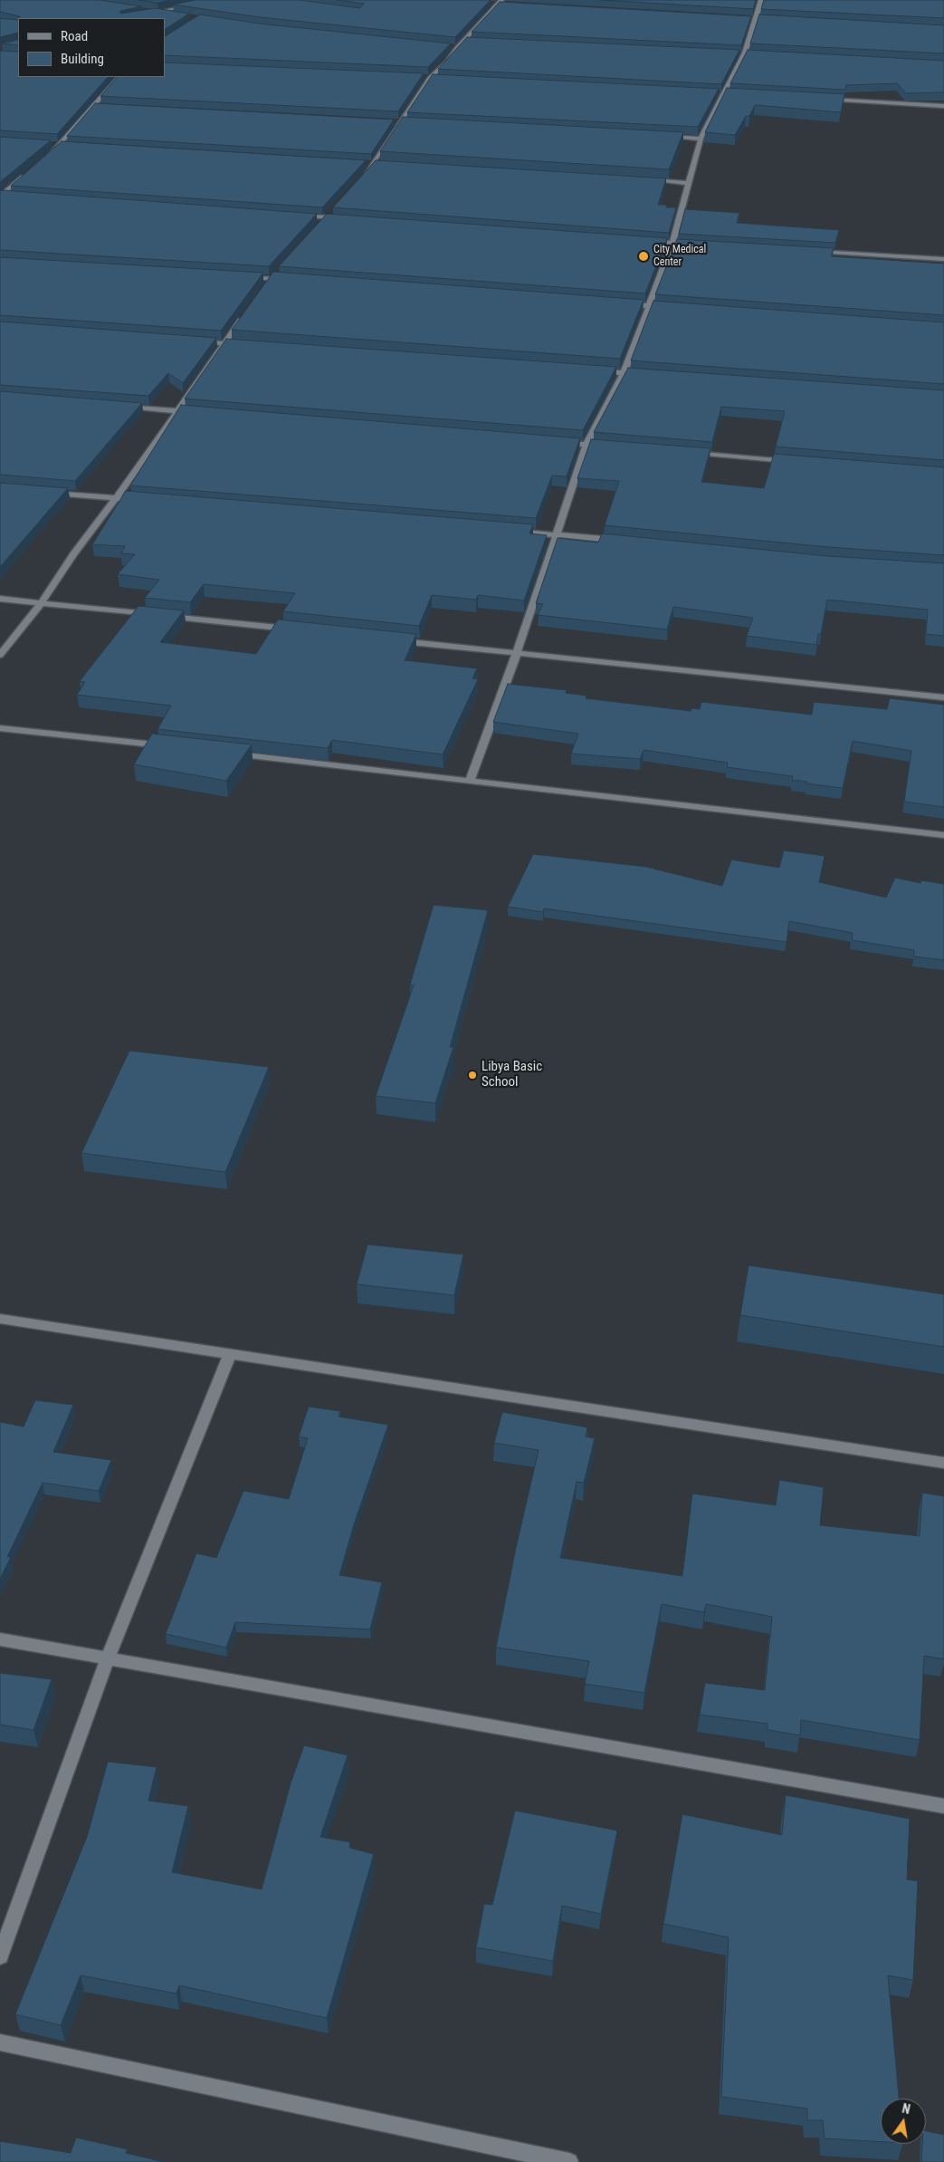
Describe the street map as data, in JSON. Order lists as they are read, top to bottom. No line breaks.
{"places":["City Medical Center","Libya Basic School"],"legend":["Road","Building"],"north":"top"}
